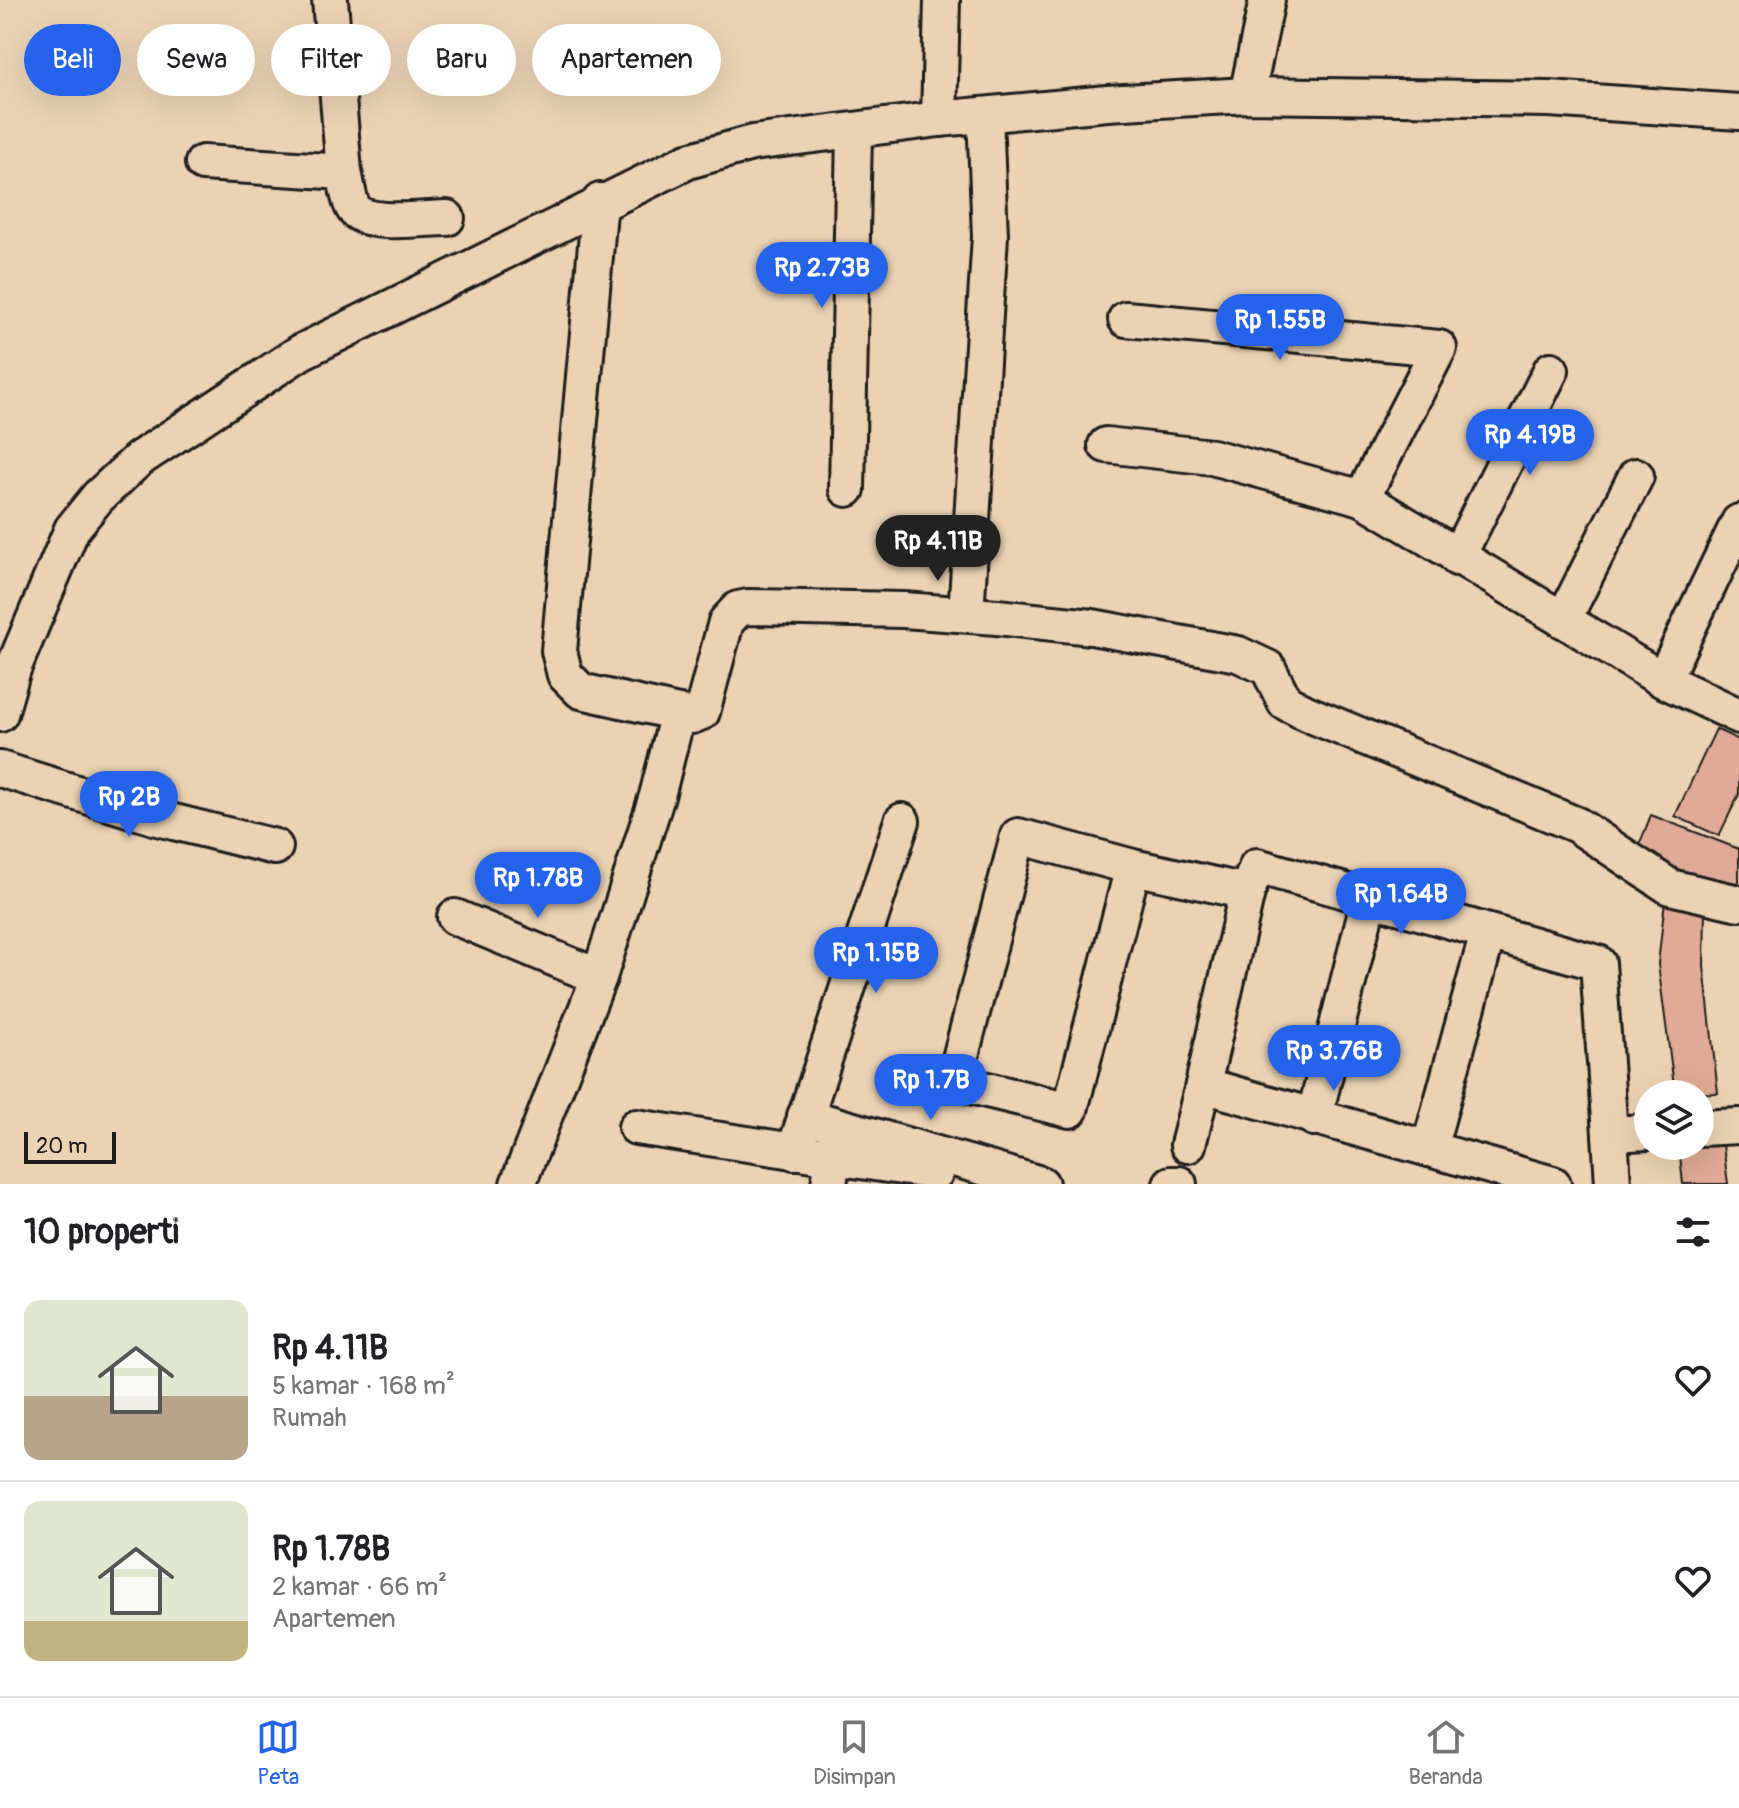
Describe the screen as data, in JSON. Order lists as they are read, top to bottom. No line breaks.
{"scale_bar":"20 m","page":{"chip":["Beli","Sewa","Filter","Baru","Apartemen"],"price":["Rp 2.73B","Rp 1.55B","Rp 4.19B","Rp 4.11B","Rp 2B","Rp 1.78B","Rp 1.64B","Rp 1.15B","Rp 3.76B","Rp 1.7B"],"scale":"20 m","heading":"10 properti","list":[{"name":"Rp 4.11B","note":"5 kamar · 168 m² · Rumah"},{"name":"Rp 1.78B","note":"2 kamar · 66 m² · Apartemen"}],"tabs":["Peta","Disimpan","Beranda"]}}
